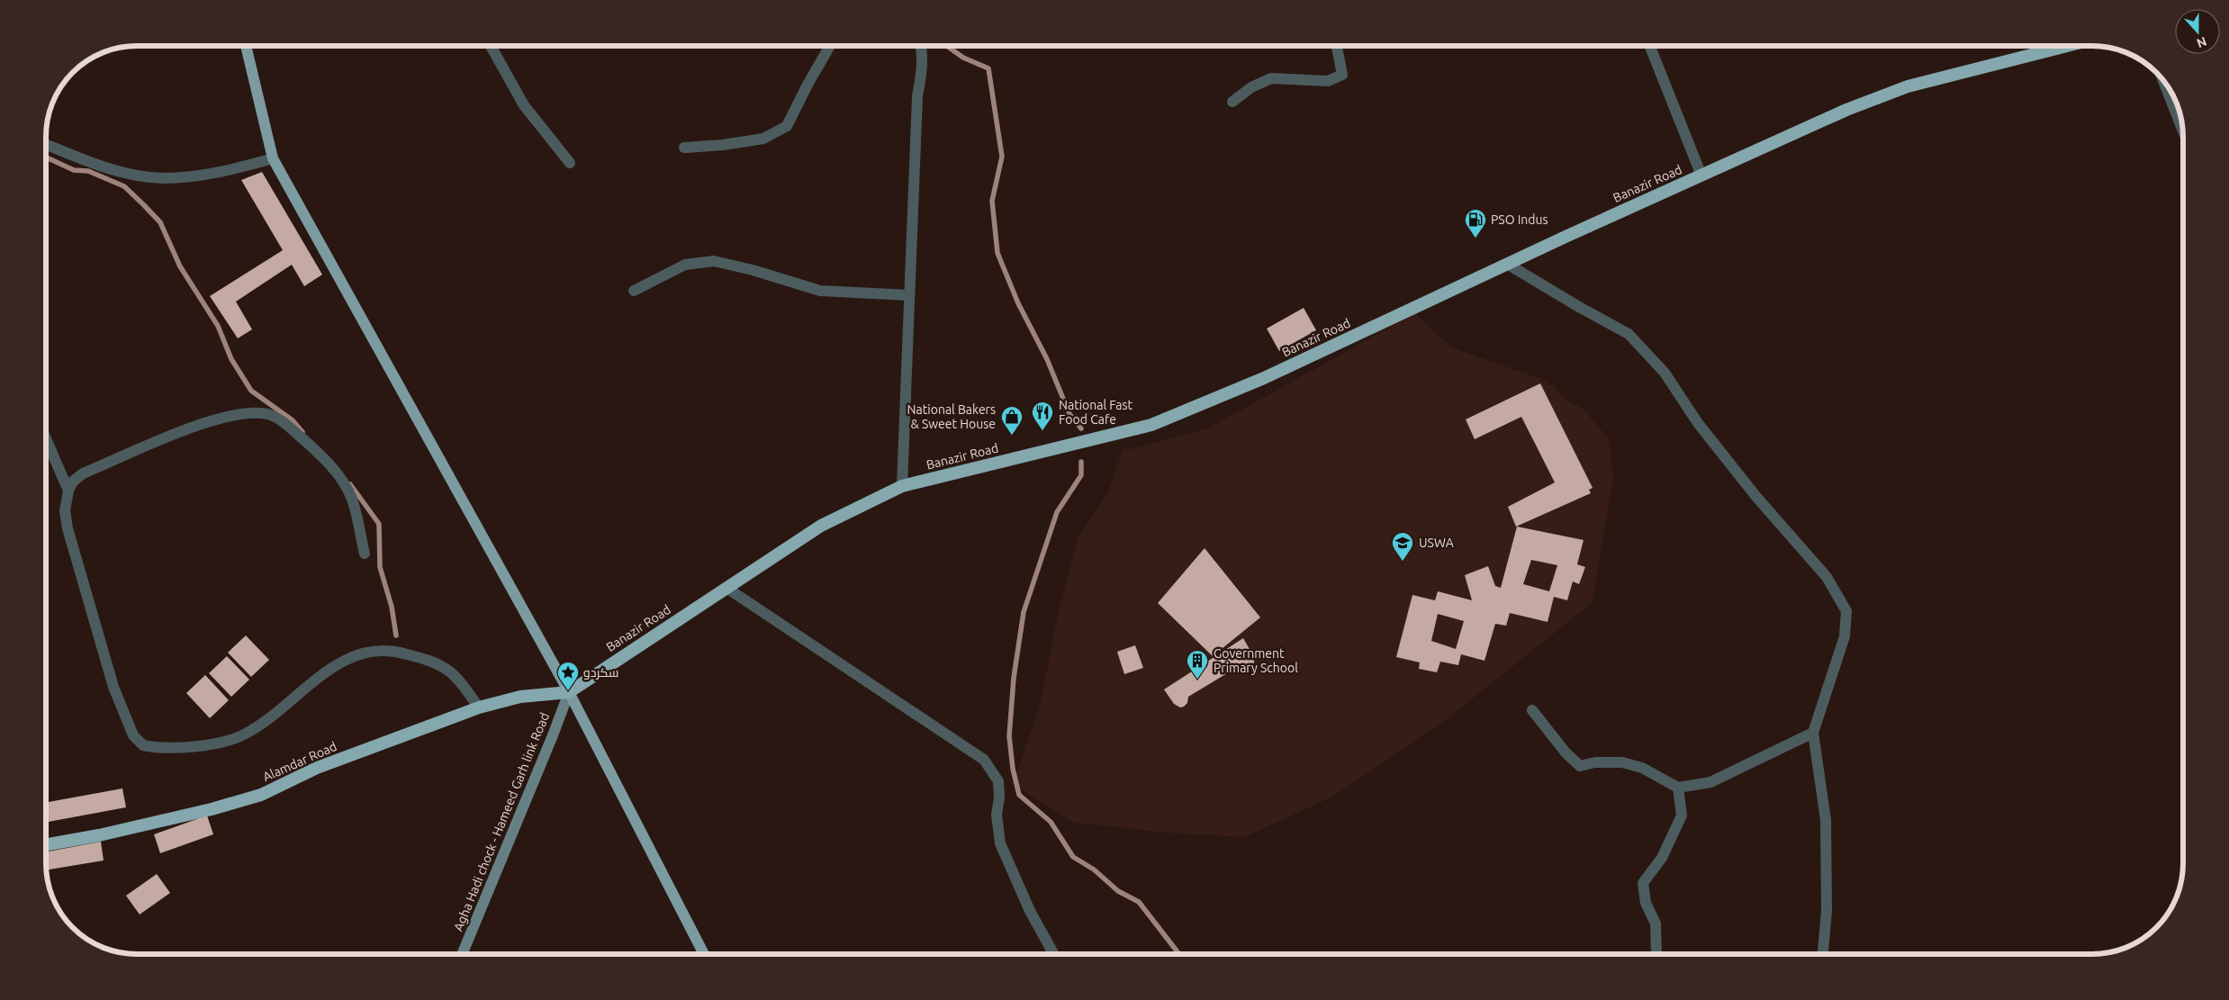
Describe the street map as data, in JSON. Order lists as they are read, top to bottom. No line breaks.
{"streets":{"highway":["Banazir Road","Alamdar Road"],"main road":["Agha Hadi chock - Hameed Garh link Road"]},"crossings":[["Banazir Road","Alamdar Road"],["Banazir Road","Agha Hadi chock - Hameed Garh link Road"],["Alamdar Road","Agha Hadi chock - Hameed Garh link Road"]],"places":{"fuel station":["PSO Indus"],"restaurant":["National Fast Food Cafe"],"shop":["National Bakers & Sweet House"],"school or university":["USWA"],"building":["Government Primary School"],"place":["سکردو"]},"north":"bottom"}
